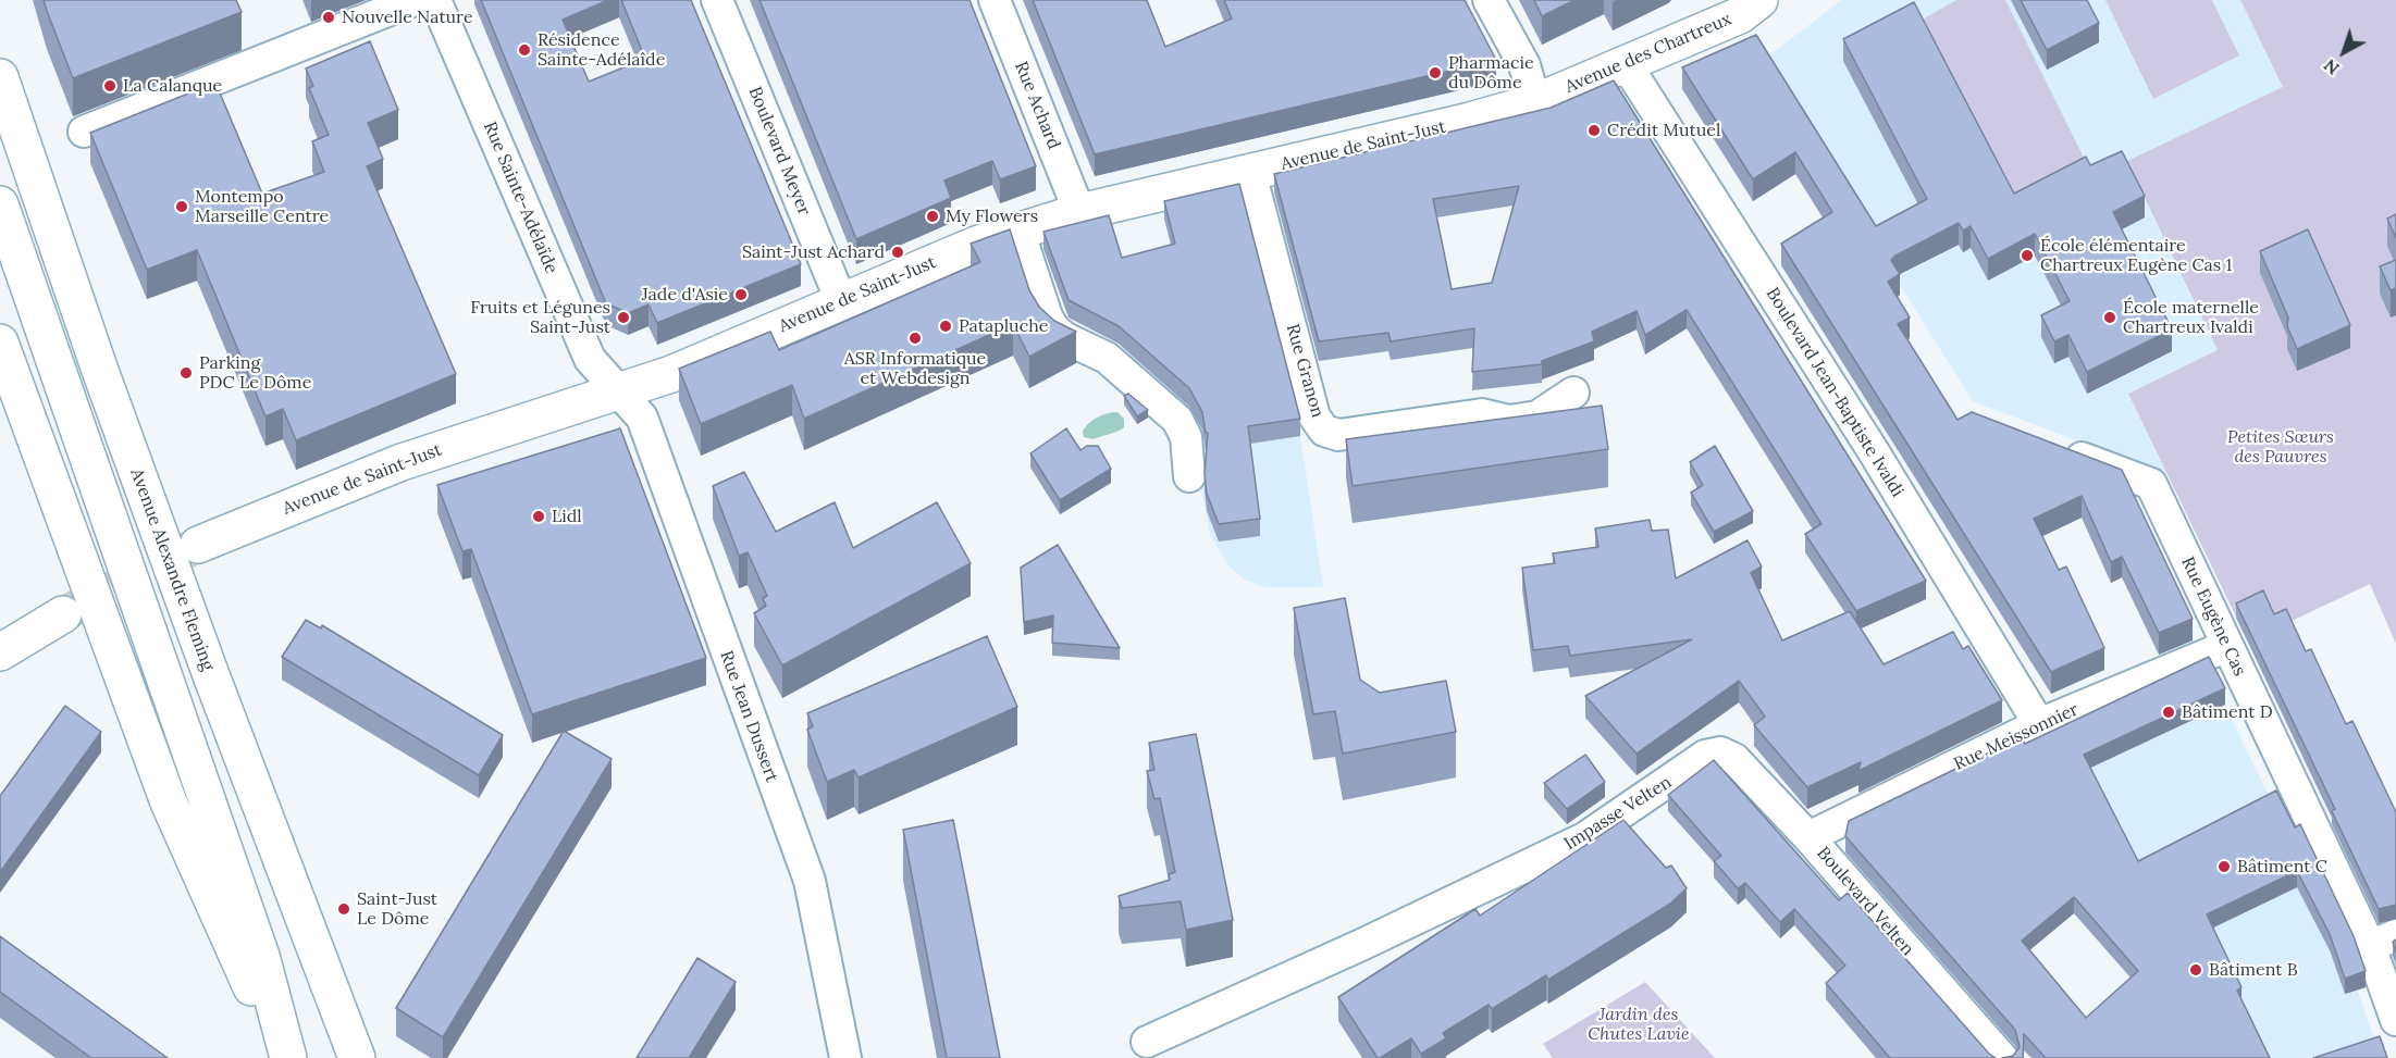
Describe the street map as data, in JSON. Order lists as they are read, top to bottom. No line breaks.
{"streets":{"main road":["Avenue des Chartreux","Avenue de Saint-Just","Avenue Alexandre Fleming"],"street":["Rue Achard","Boulevard Meyer","Rue Sainte-Adélaïde","Rue Granon","Boulevard Jean-Baptiste Ivaldi","Rue Eugène Cas","Rue Jean Dussert","Rue Meissonnier","Impasse Velten","Boulevard Velten"]},"crossings":[["Avenue des Chartreux","Avenue de Saint-Just"],["Avenue des Chartreux","Boulevard Jean-Baptiste Ivaldi"],["Rue Achard","Avenue de Saint-Just"],["Avenue de Saint-Just","Boulevard Meyer"],["Avenue de Saint-Just","Rue Sainte-Adélaïde"],["Avenue de Saint-Just","Rue Granon"],["Avenue de Saint-Just","Rue Jean Dussert"],["Rue Sainte-Adélaïde","Rue Jean Dussert"],["Boulevard Jean-Baptiste Ivaldi","Rue Meissonnier"],["Rue Eugène Cas","Rue Meissonnier"],["Rue Meissonnier","Boulevard Velten"],["Impasse Velten","Boulevard Velten"]],"parks":["Petites Sœurs des Pauvres","Jardin des Chutes Lavie"],"places":["Nouvelle Nature","Résidence Sainte-Adélaîde","Pharmacie du Dôme","La Calanque","Crédit Mutuel","Montempo Marseille Centre","My Flowers","Saint-Just Achard","École élémentaire Chartreux Eugène Cas 1","Jade d'Asie","Fruits et Légunes Saint-Just","École maternelle Chartreux Ivaldi","Patapluche","ASR Informatique et Webdesign","Parking PDC Le Dôme","Lidl","Bâtiment D","Bâtiment C","Saint-Just Le Dôme","Bâtiment B"],"north":"bottom left"}
